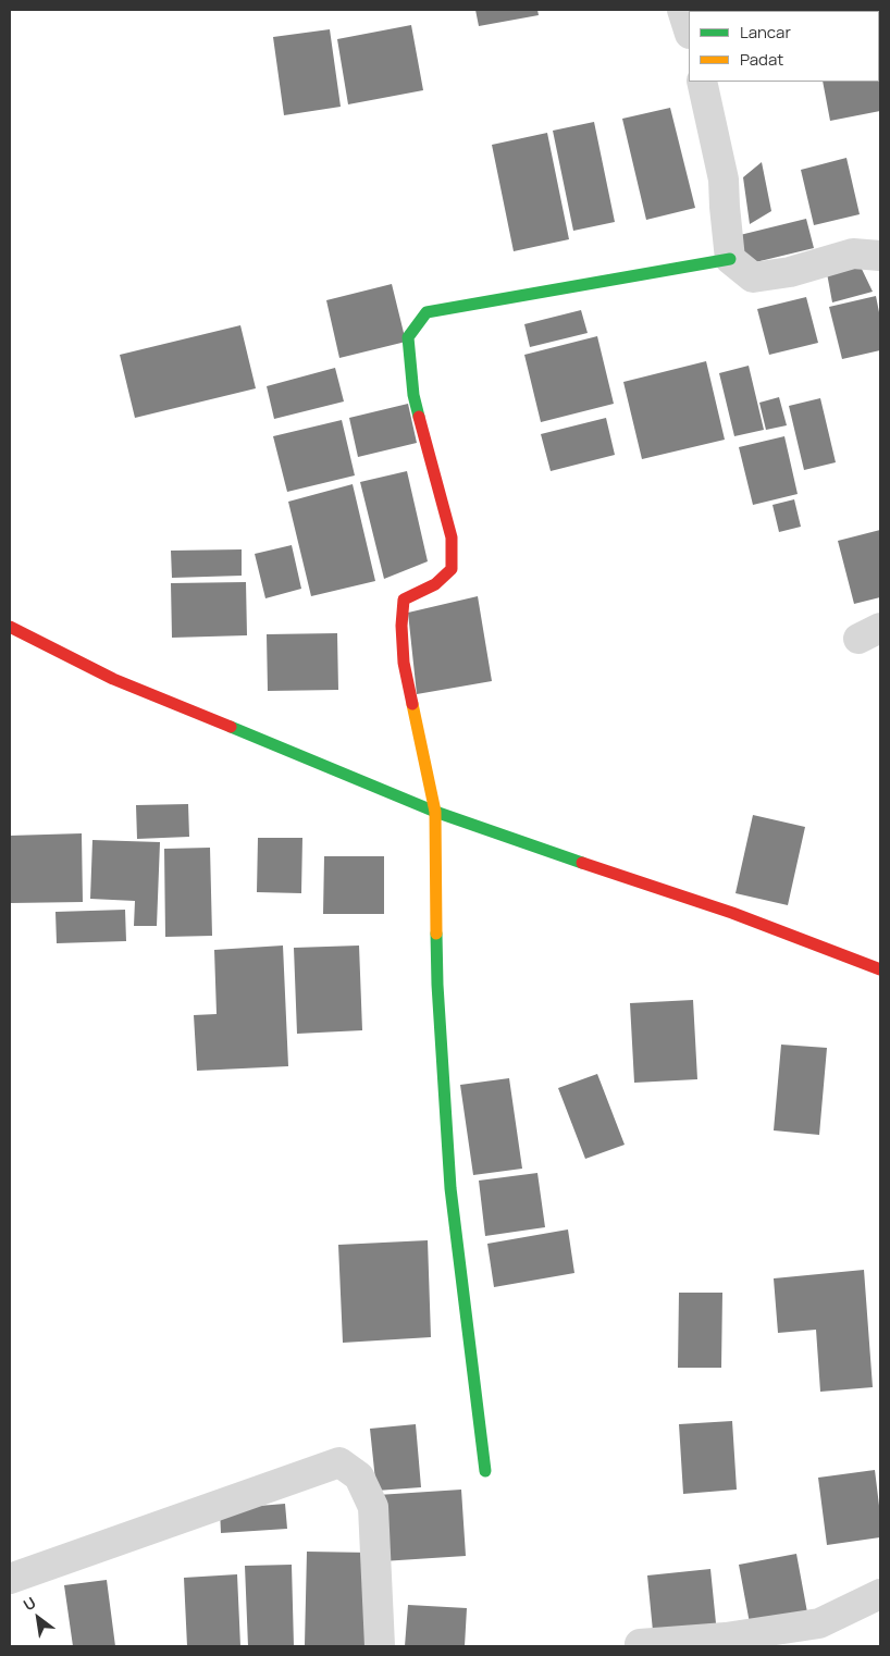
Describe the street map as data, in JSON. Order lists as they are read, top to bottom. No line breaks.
{"legend":["Lancar","Padat"],"north":"top left"}
